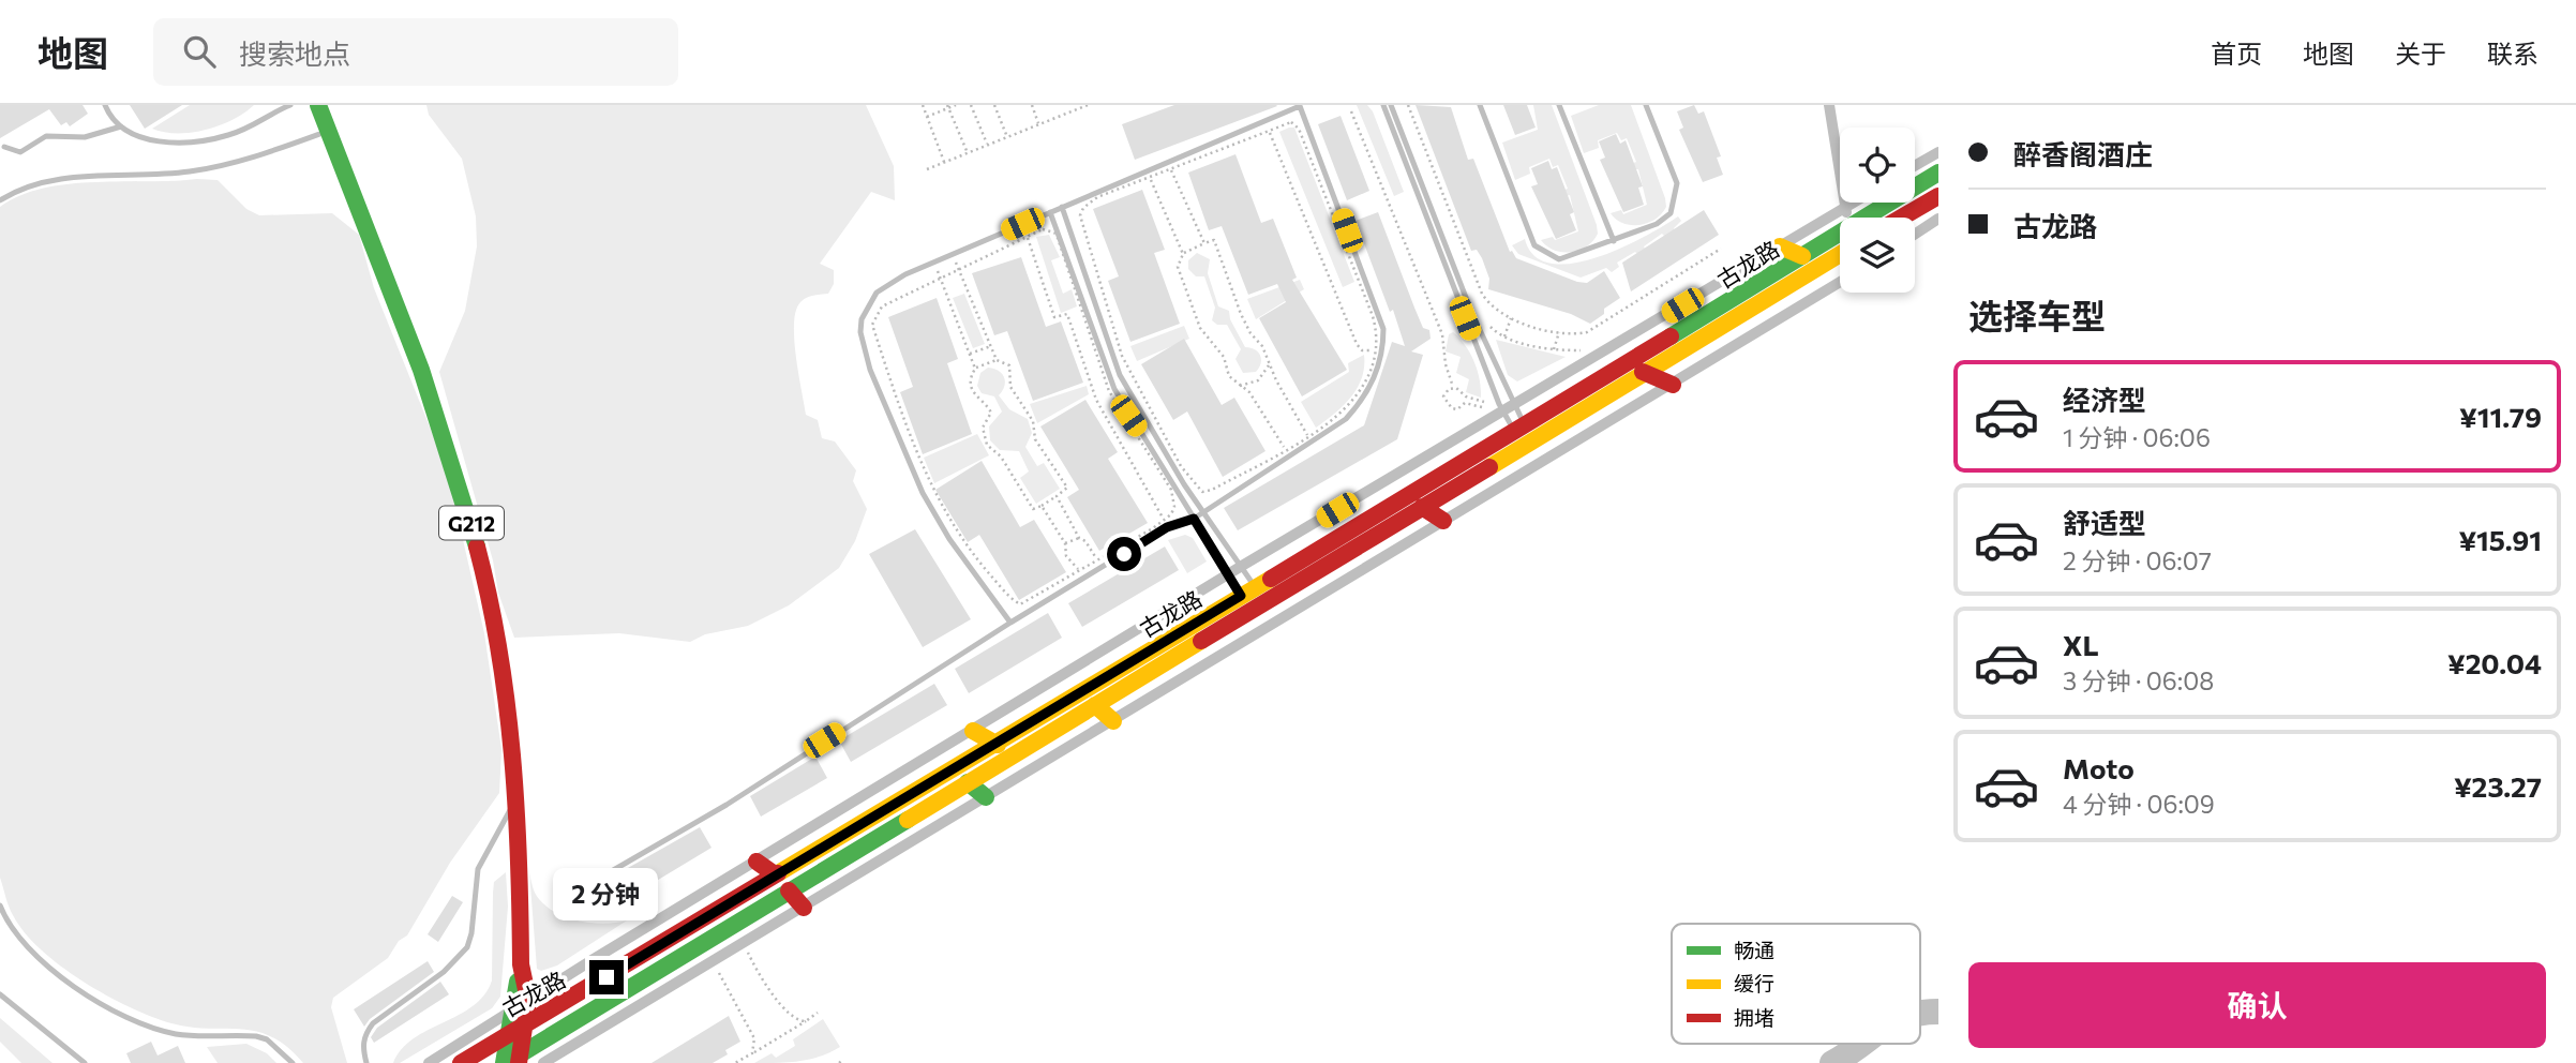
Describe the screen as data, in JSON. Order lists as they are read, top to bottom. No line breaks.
{"streets":{"main road":["古龙路","G212"]},"crossings":[["古龙路","G212"]],"legend":["畅通","缓行","拥堵"],"page":{"header":"地图","search":"搜索地点","nav":["首页","地图","关于","联系"],"banner":["醉香阁酒庄","古龙路"],"heading":"选择车型","list":[{"name":"经济型","note":"1 分钟 · 06:06","value":"¥11.79"},{"name":"舒适型","note":"2 分钟 · 06:07","value":"¥15.91"},{"name":"XL","note":"3 分钟 · 06:08","value":"¥20.04"},{"name":"Moto","note":"4 分钟 · 06:09","value":"¥23.27"}],"bubble":"2 分钟","buttons":"确认"}}
